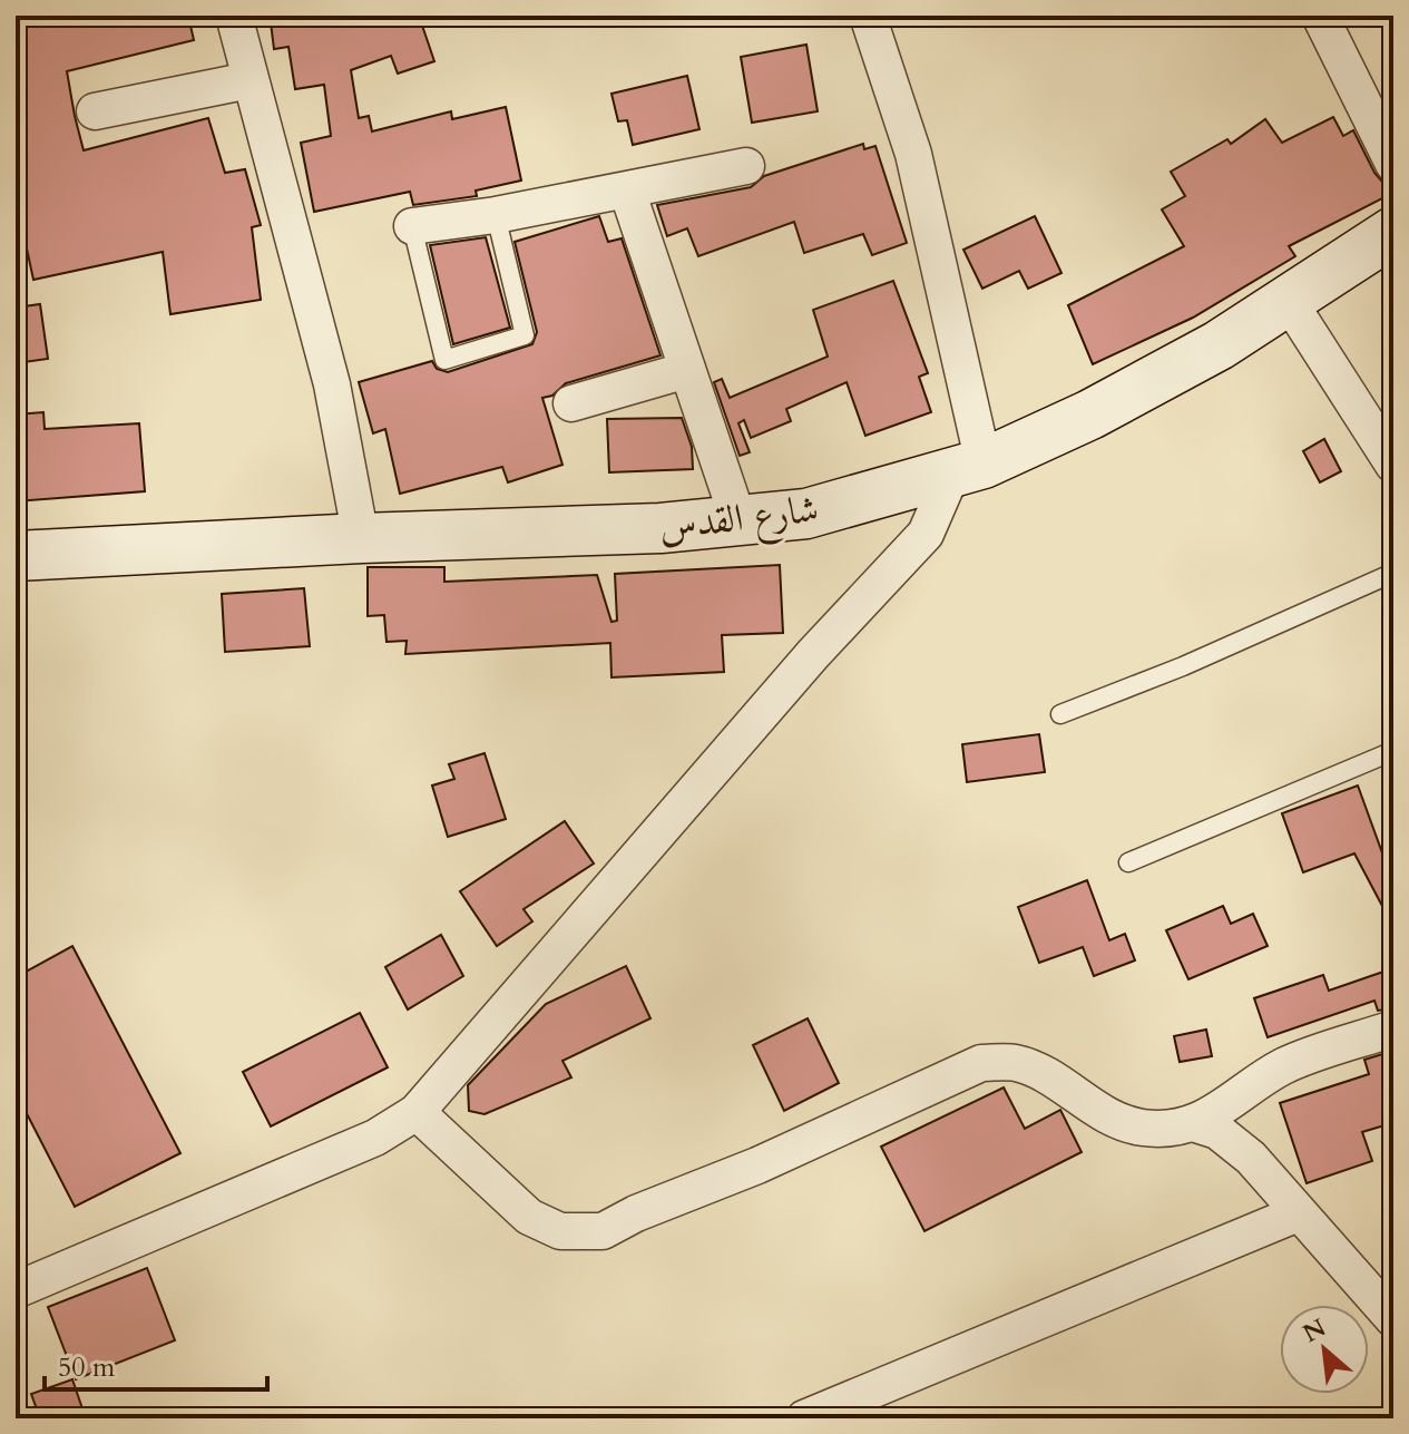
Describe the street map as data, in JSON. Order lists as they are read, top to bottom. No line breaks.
{"streets":{"main road":["شارع القدس"]},"scale_bar":"50 m","north":"top left"}
